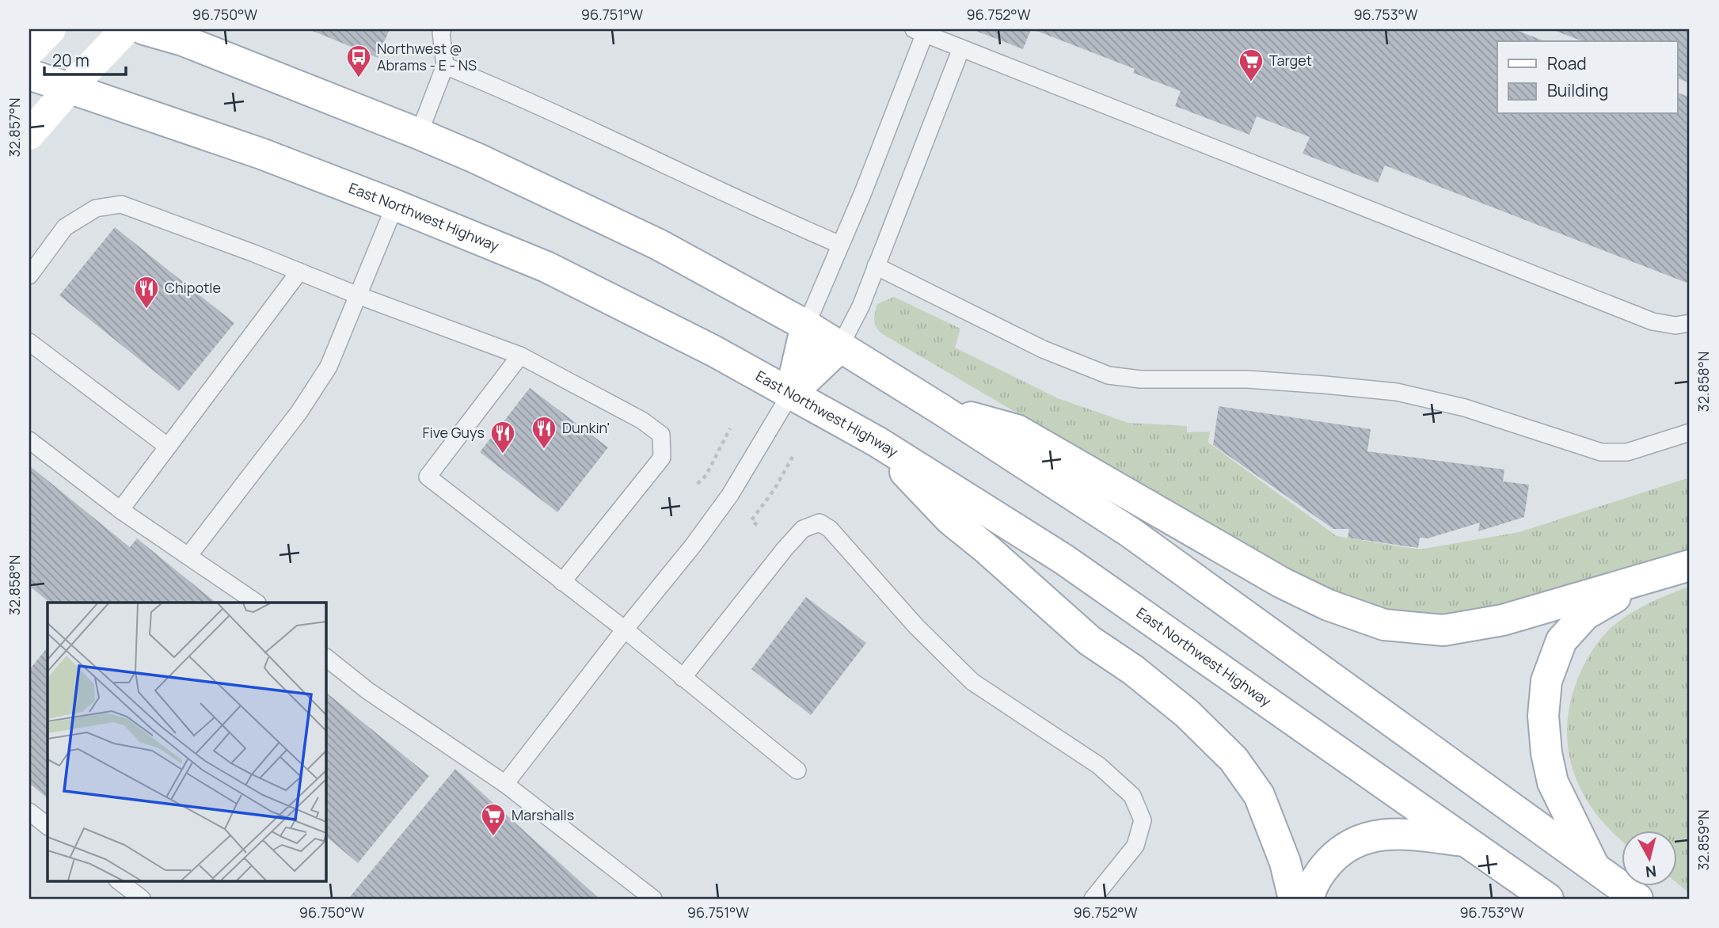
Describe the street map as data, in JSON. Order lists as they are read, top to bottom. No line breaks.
{"streets":{"main road":["East Northwest Highway"]},"places":{"bus stop":["Northwest @ Abrams - E - NS"],"supermarket":["Target","Marshalls"],"restaurant":["Chipotle","Dunkin'","Five Guys"]},"legend":["Road","Building"],"scale_bar":"20 m","north":"bottom","coordinates":["96.750°W","96.751°W","96.752°W","96.753°W","32.857°N","32.858°N","32.859°N"]}
